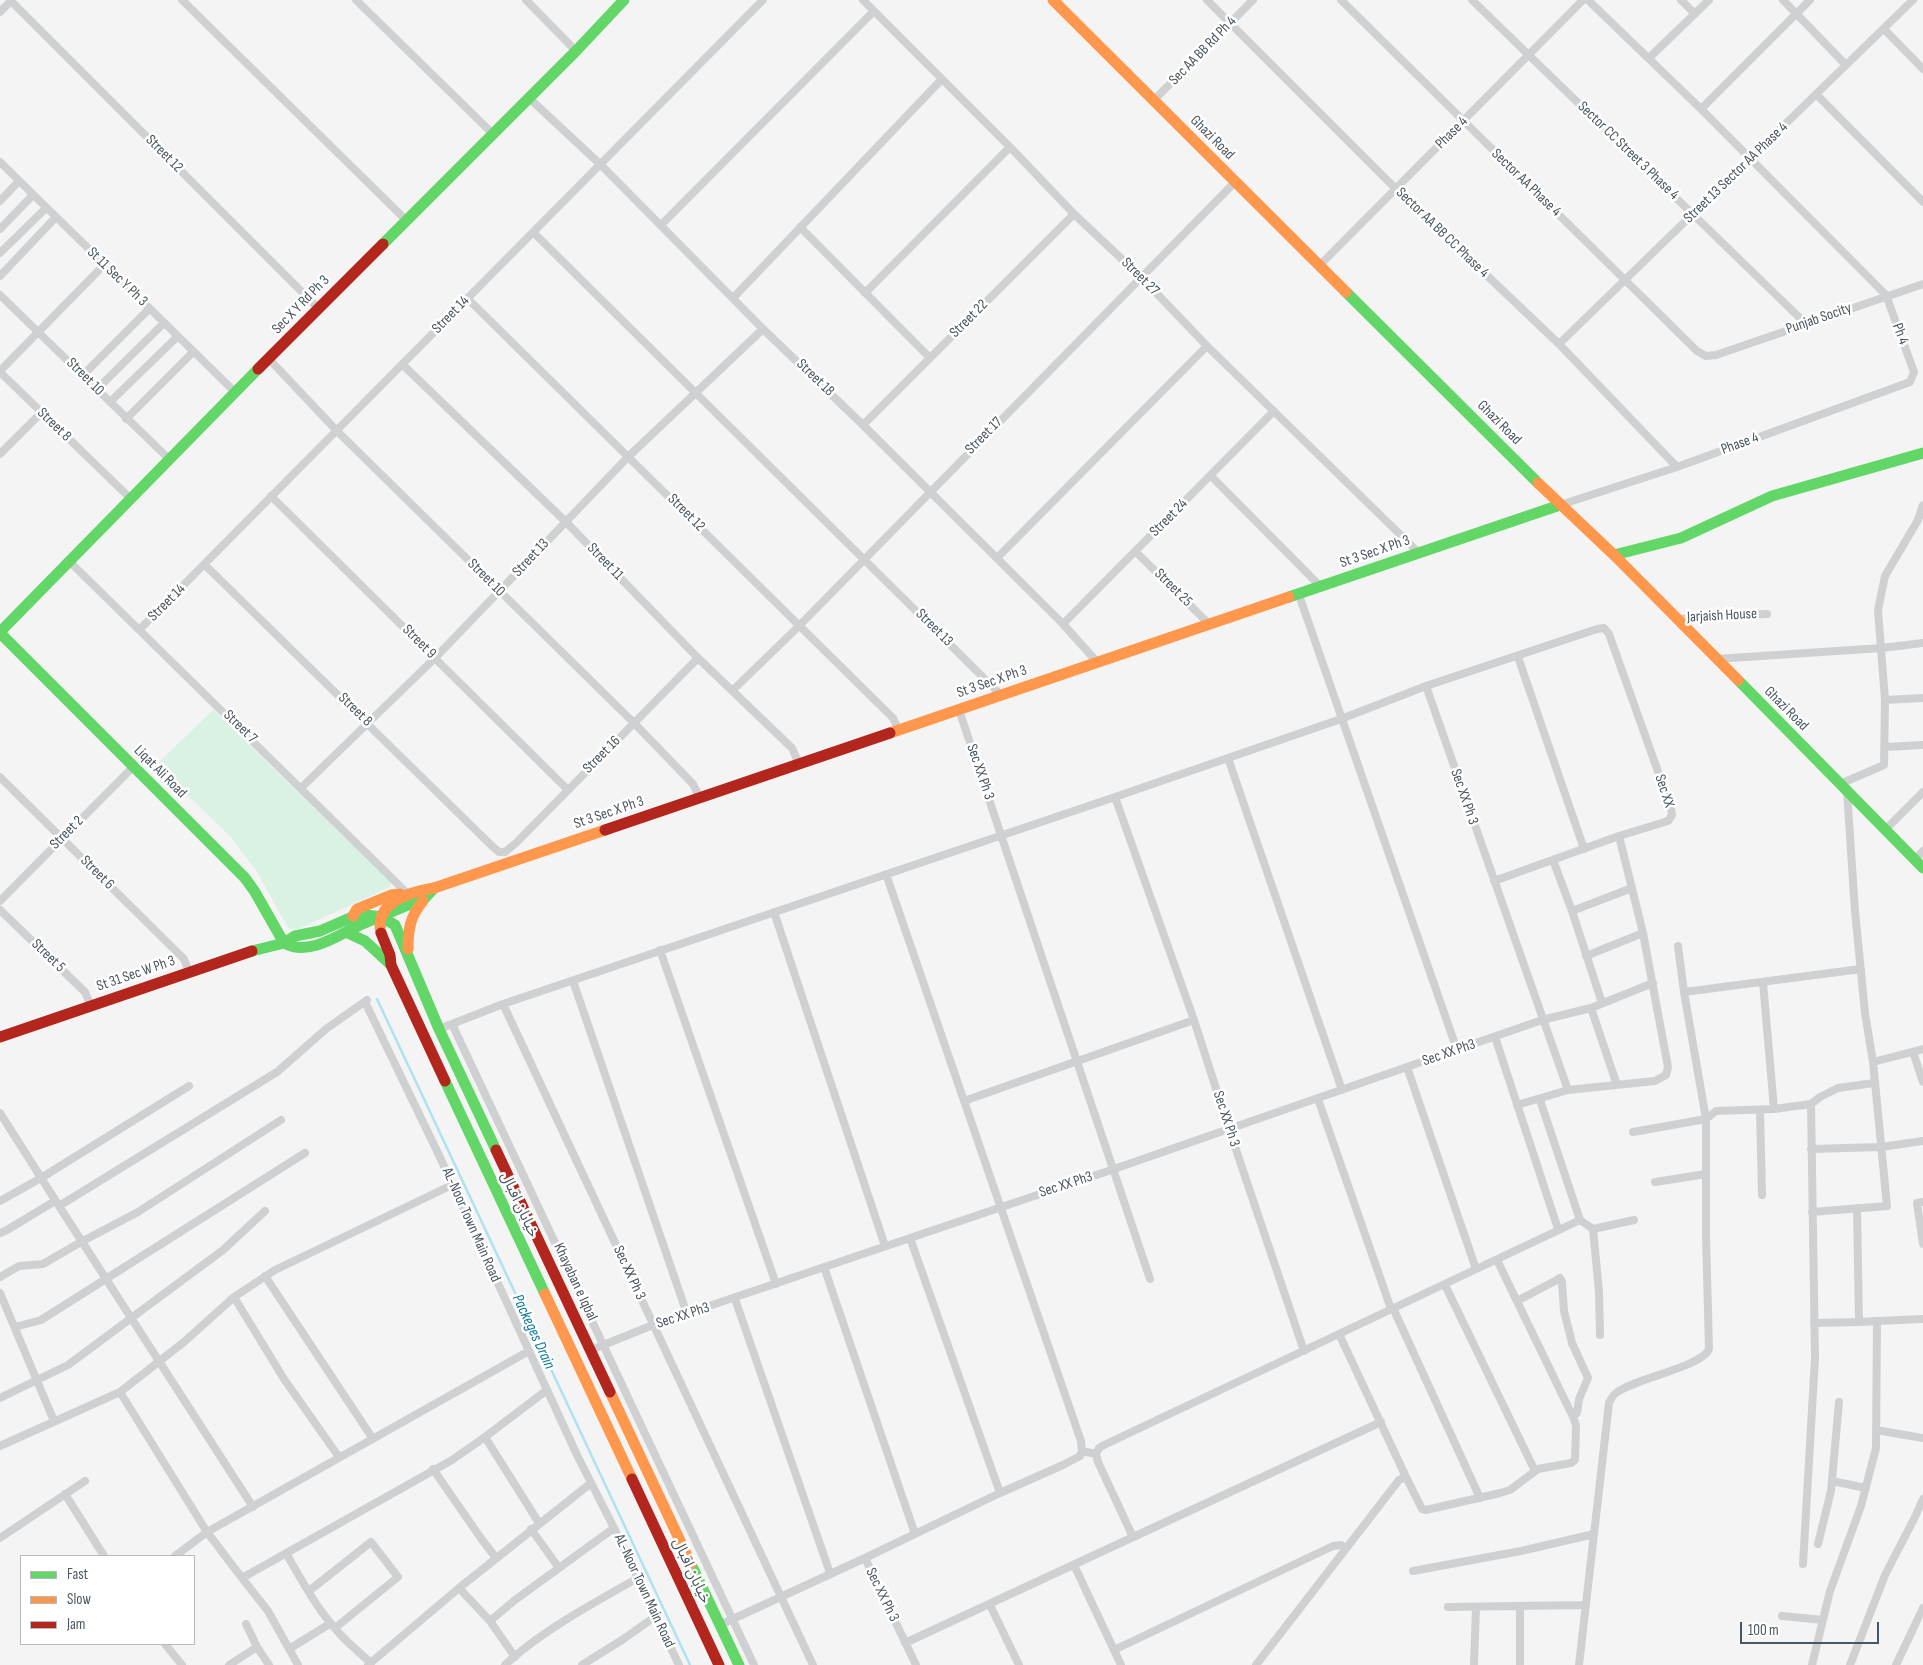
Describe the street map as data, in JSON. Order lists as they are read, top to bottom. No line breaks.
{"streets":{"main road":["Ghazi Road","Sec X Y Rd Ph 3","St 3 Sec X Ph 3","Liqat Ali Road","St 31 Sec W Ph 3","خیابان اقبال","Khayaban e Iqbal"],"street":["Sec AA BB Rd Ph 4","Phase 4","Sector CC Street 3 Phase 4","Street 12","Street 13 Sector AA Phase 4","Sector AA Phase 4","Sector AA BB CC Phase 4","St 11 Sec Y Ph 3","Street 27","Street 14","Street 22","Punjab Socity","Ph 4","Street 10","Street 18","Street 8","Street 17","Street 24","Street 13","Street 11","Street 25","Jarjaish House","Street 9","Street 7","Street 16","Sec XX Ph 3","Sec XX","Street 2","Street 6","Street 5","Sec XX Ph3","AL-Noor Town Main Road"]},"crossings":[["Sec AA BB Rd Ph 4","Ghazi Road"],["Sec AA BB Rd Ph 4","Sector AA BB CC Phase 4"],["Phase 4","Ghazi Road"],["Phase 4","Sector CC Street 3 Phase 4"],["Phase 4","Sector AA Phase 4"],["Phase 4","Sector AA BB CC Phase 4"],["Phase 4","Ph 4"],["Phase 4","St 3 Sec X Ph 3"],["Ghazi Road","Street 17"],["Ghazi Road","St 3 Sec X Ph 3"],["Ghazi Road","Jarjaish House"],["Sector CC Street 3 Phase 4","Street 13 Sector AA Phase 4"],["Sector CC Street 3 Phase 4","Punjab Socity"],["Street 12","Sec X Y Rd Ph 3"],["Street 12","Street 14"],["Street 12","Street 17"],["Street 12","St 3 Sec X Ph 3"],["Street 12","Street 13"],["Street 13 Sector AA Phase 4","Sector AA Phase 4"],["Street 13 Sector AA Phase 4","Sector AA BB CC Phase 4"],["Sector AA Phase 4","Punjab Socity"],["St 11 Sec Y Ph 3","Sec X Y Rd Ph 3"],["Street 27","Street 22"],["Street 27","Street 17"],["Street 27","Street 24"],["Street 27","St 3 Sec X Ph 3"],["Sec X Y Rd Ph 3","Street 10"],["Sec X Y Rd Ph 3","Street 18"],["Sec X Y Rd Ph 3","Street 8"],["Sec X Y Rd Ph 3","Street 7"],["Sec X Y Rd Ph 3","Liqat Ali Road"],["Street 14","Street 10"],["Street 14","Street 18"],["Street 14","Street 8"],["Street 14","Street 13"],["Street 14","Street 11"],["Street 14","Street 9"],["Street 14","Street 7"],["Street 22","Street 18"],["Punjab Socity","Ph 4"],["Street 10","St 3 Sec X Ph 3"],["Street 10","Street 13"],["Street 10","Street 16"],["Street 18","Street 17"],["Street 18","Street 24"],["Street 18","St 3 Sec X Ph 3"],["Street 18","Street 13"],["Street 8","Street 13"],["Street 8","Street 16"],["Street 17","Street 13"],["Street 17","Street 11"],["Street 24","Street 25"],["St 3 Sec X Ph 3","Street 13"],["St 3 Sec X Ph 3","Street 11"],["St 3 Sec X Ph 3","Street 25"],["St 3 Sec X Ph 3","Street 7"],["St 3 Sec X Ph 3","Sec XX Ph 3"],["St 3 Sec X Ph 3","St 31 Sec W Ph 3"],["St 3 Sec X Ph 3","خیابان اقبال"],["St 3 Sec X Ph 3","Khayaban e Iqbal"],["Street 13","Street 11"],["Street 13","Street 9"],["Street 13","Street 7"],["Street 11","Street 16"],["Street 9","Street 16"],["Liqat Ali Road","Street 2"],["Liqat Ali Road","St 31 Sec W Ph 3"],["Sec XX Ph 3","Sec XX"],["Sec XX Ph 3","Sec XX Ph3"],["Sec XX Ph 3","Khayaban e Iqbal"],["Street 2","Street 6"],["Street 6","St 31 Sec W Ph 3"],["Street 5","St 31 Sec W Ph 3"],["St 31 Sec W Ph 3","خیابان اقبال"],["St 31 Sec W Ph 3","Khayaban e Iqbal"],["Sec XX Ph3","Khayaban e Iqbal"],["خیابان اقبال","Khayaban e Iqbal"]],"water":["Packeges Drain"],"legend":["Fast","Slow","Jam"],"scale_bar":"100 m"}
